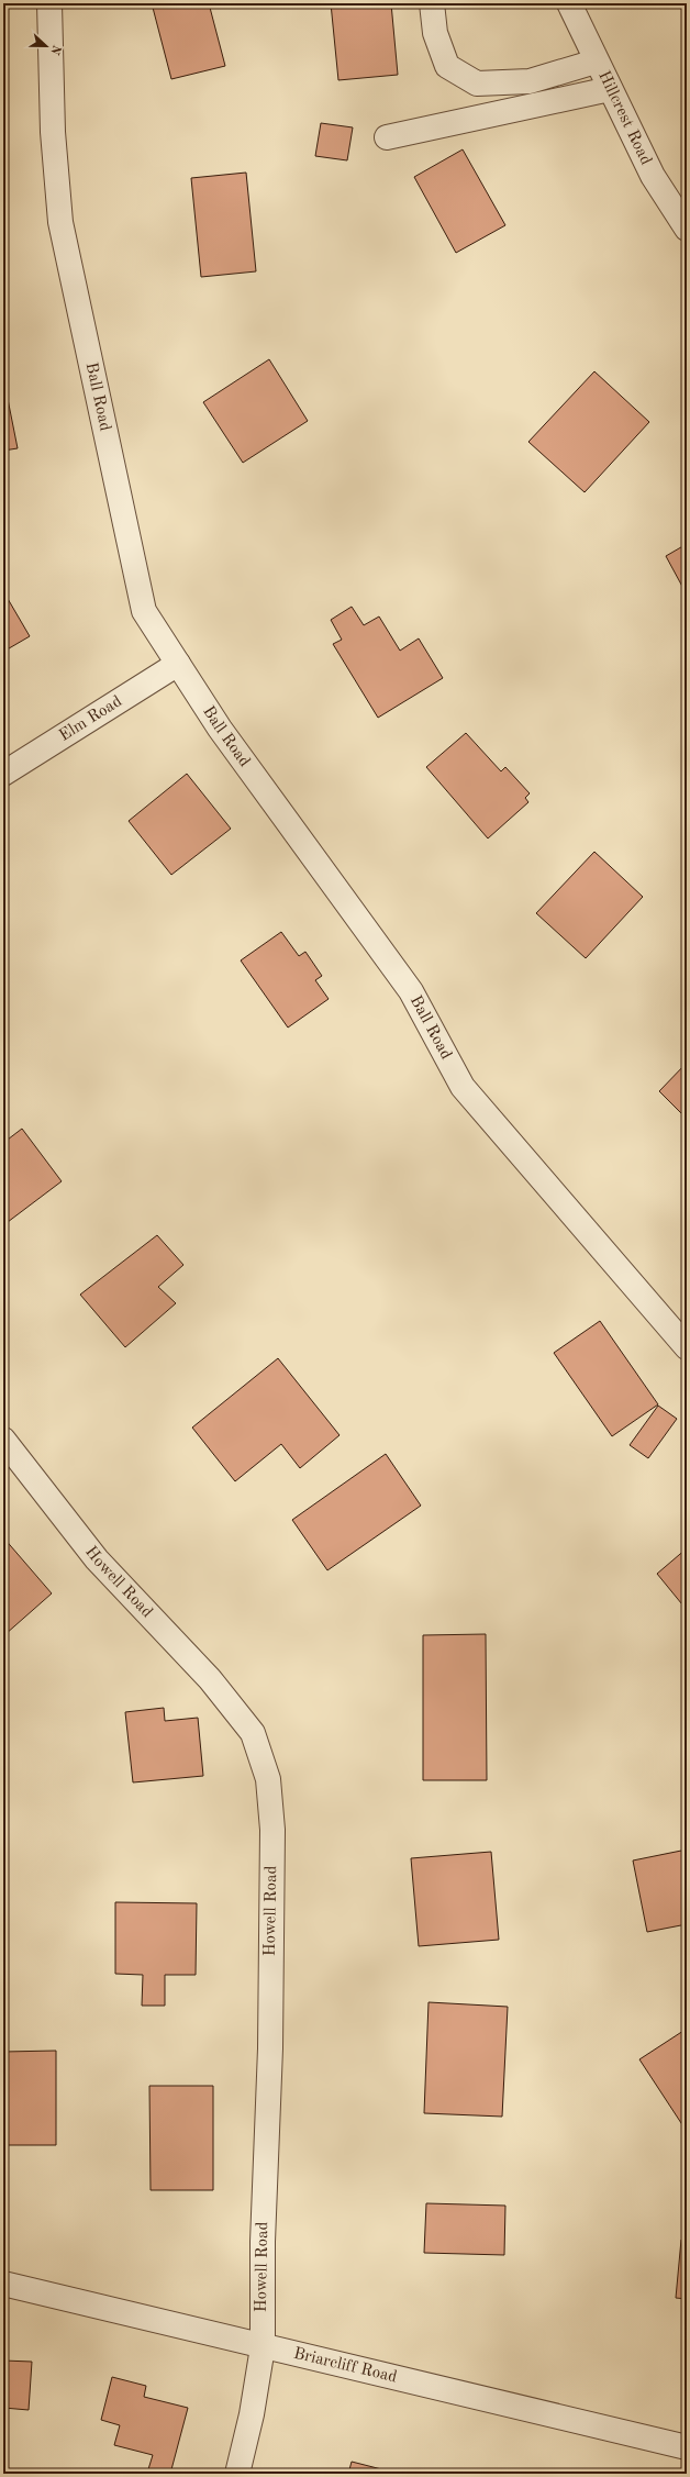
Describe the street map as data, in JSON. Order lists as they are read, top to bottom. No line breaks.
{"streets":{"street":["Hillcrest Road","Ball Road","Elm Road","Howell Road","Briarcliff Road"]},"crossings":[["Ball Road","Elm Road"],["Howell Road","Briarcliff Road"]],"north":"right"}
